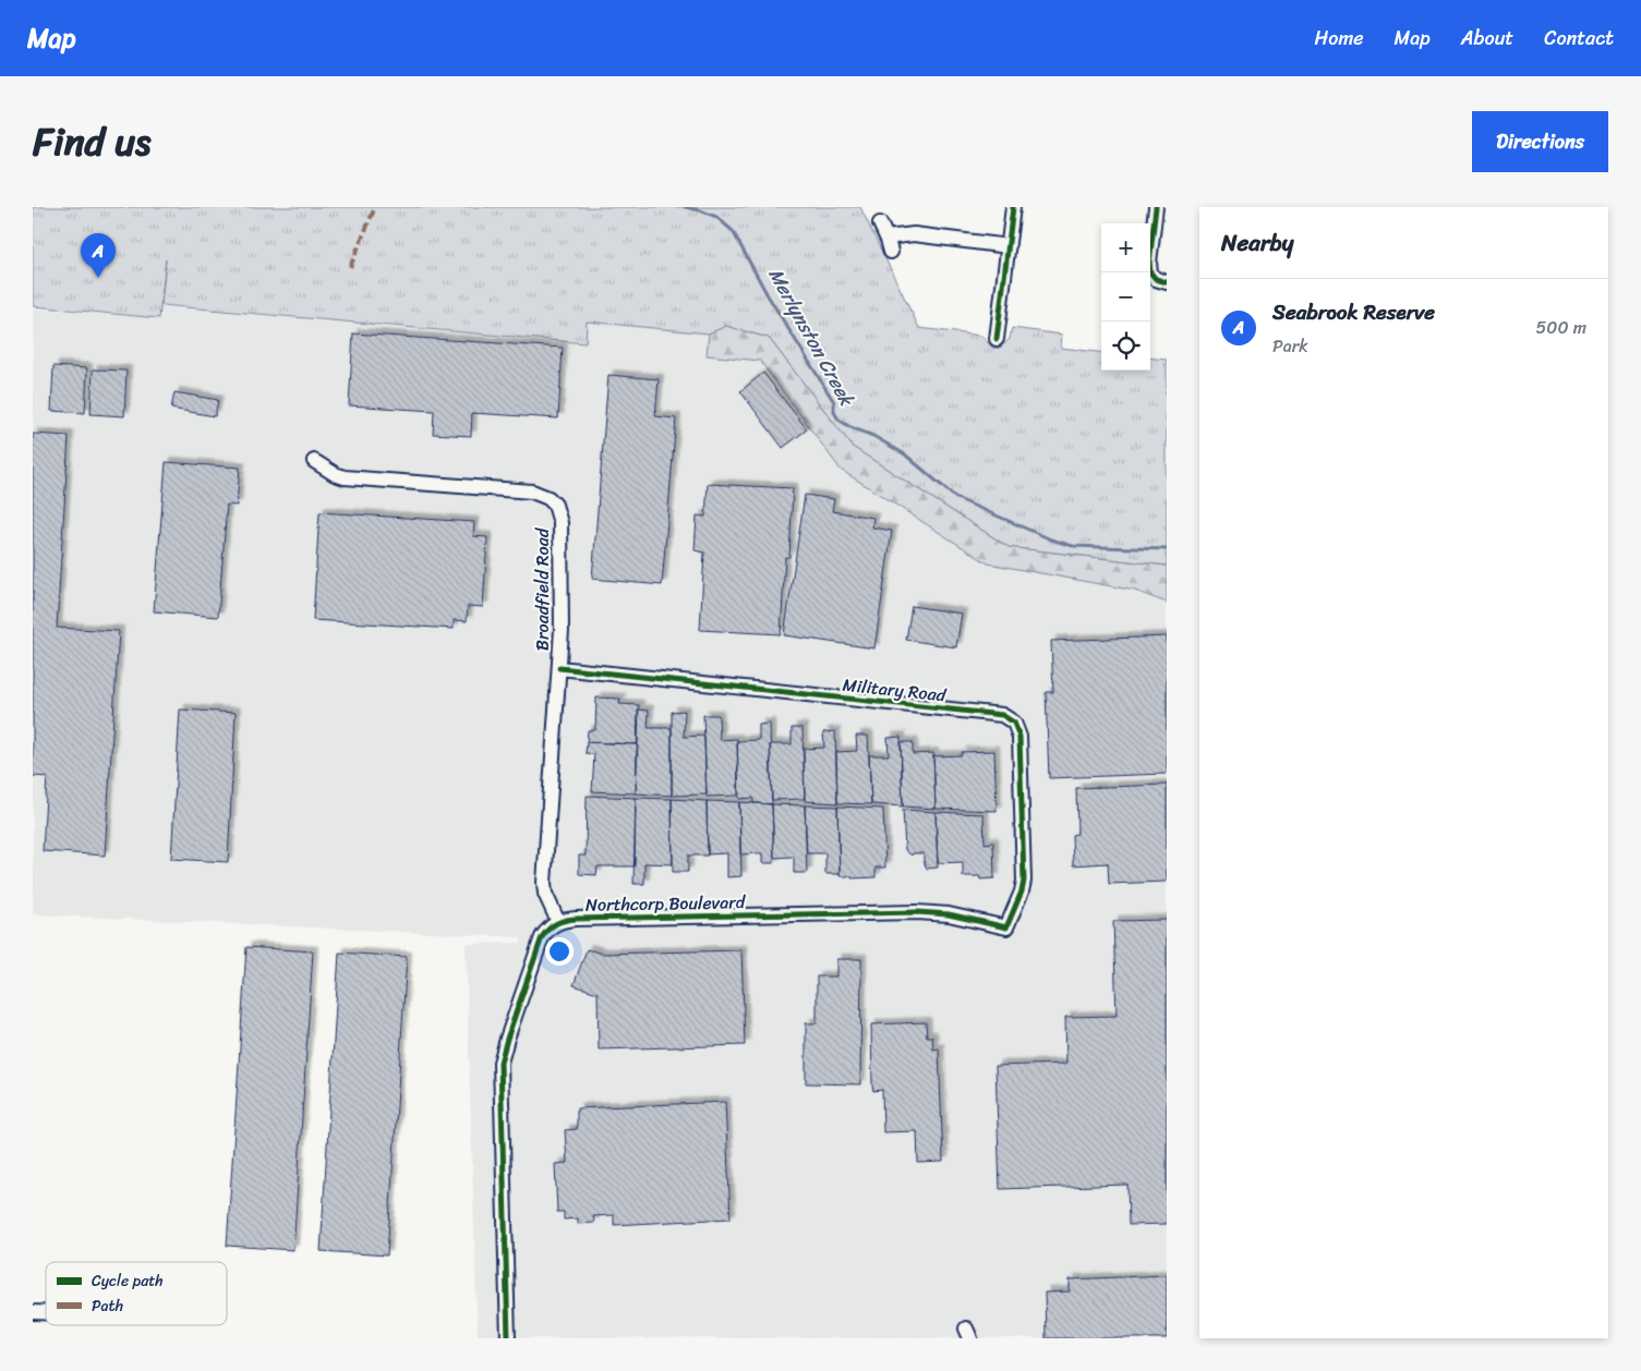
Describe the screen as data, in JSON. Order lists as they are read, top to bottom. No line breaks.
{"streets":{"street":["Broadfield Road","Military Road","Northcorp Boulevard"]},"crossings":[["Broadfield Road","Military Road"],["Broadfield Road","Northcorp Boulevard"],["Military Road","Northcorp Boulevard"]],"water":["Merlynston Creek"],"legend":["Cycle path","Path"],"page":{"header":"Map","nav":["Home","Map","About","Contact"],"title":"Find us","buttons":"Directions","heading":"Nearby","map_buttons":["+","−"],"pins":"A","list":[{"mark":"A","name":"Seabrook Reserve","note":"Park","value":"500 m"}]}}
